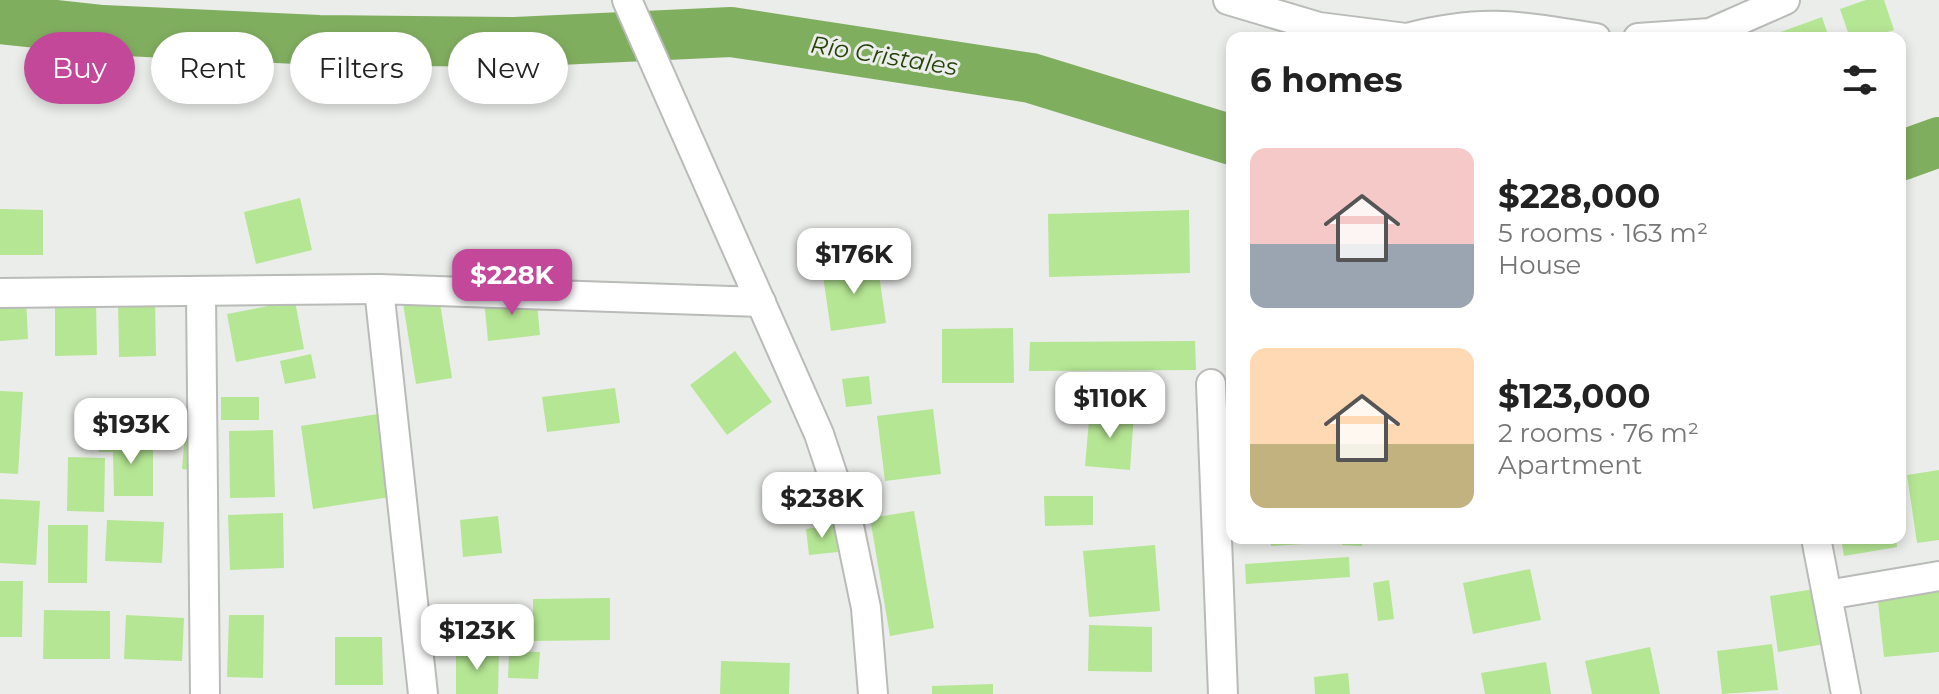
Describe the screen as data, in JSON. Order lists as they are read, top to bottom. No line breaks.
{"water":["Río Cristales"],"page":{"chip":["Buy","Rent","Filters","New"],"heading":"6 homes","list":[{"name":"$228,000","note":"5 rooms · 163 m² · House"},{"name":"$123,000","note":"2 rooms · 76 m² · Apartment"}],"price":["$176K","$228K","$110K","$193K","$238K","$123K"]}}
